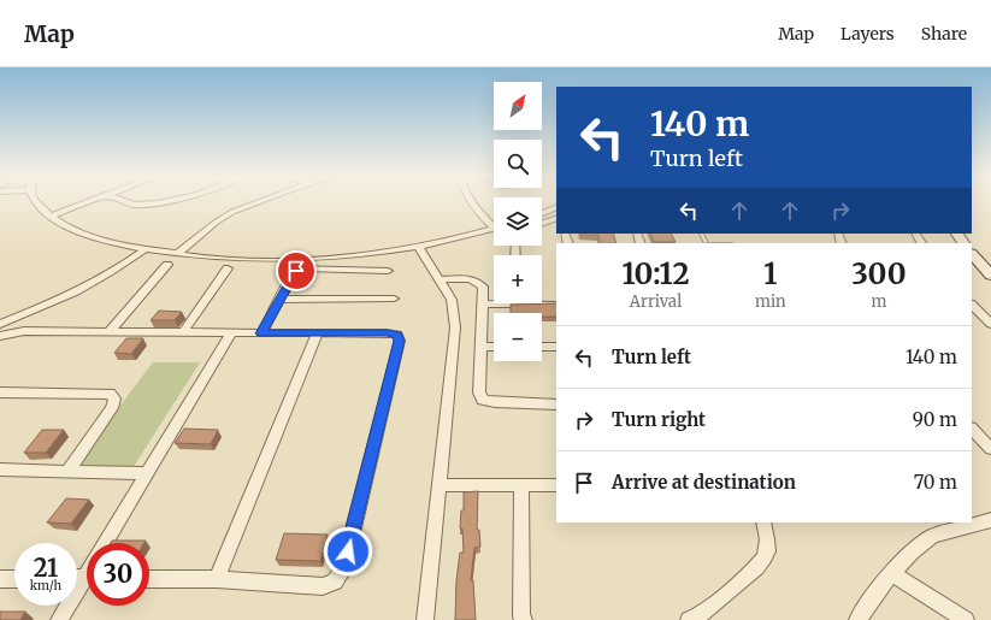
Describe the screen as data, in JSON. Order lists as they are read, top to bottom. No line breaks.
{"north":"top right","page":{"header":"Map","nav":["Map","Layers","Share"],"map_buttons":["+","−"],"turn":["140 m","Turn left"],"eta":["10:12","Arrival","1","min","300","m"],"list":[{"name":"Turn left","value":"140 m"},{"name":"Turn right","value":"90 m"},{"name":"Arrive at destination","value":"70 m"}],"speed":"21 km/h","limit":"30"}}
